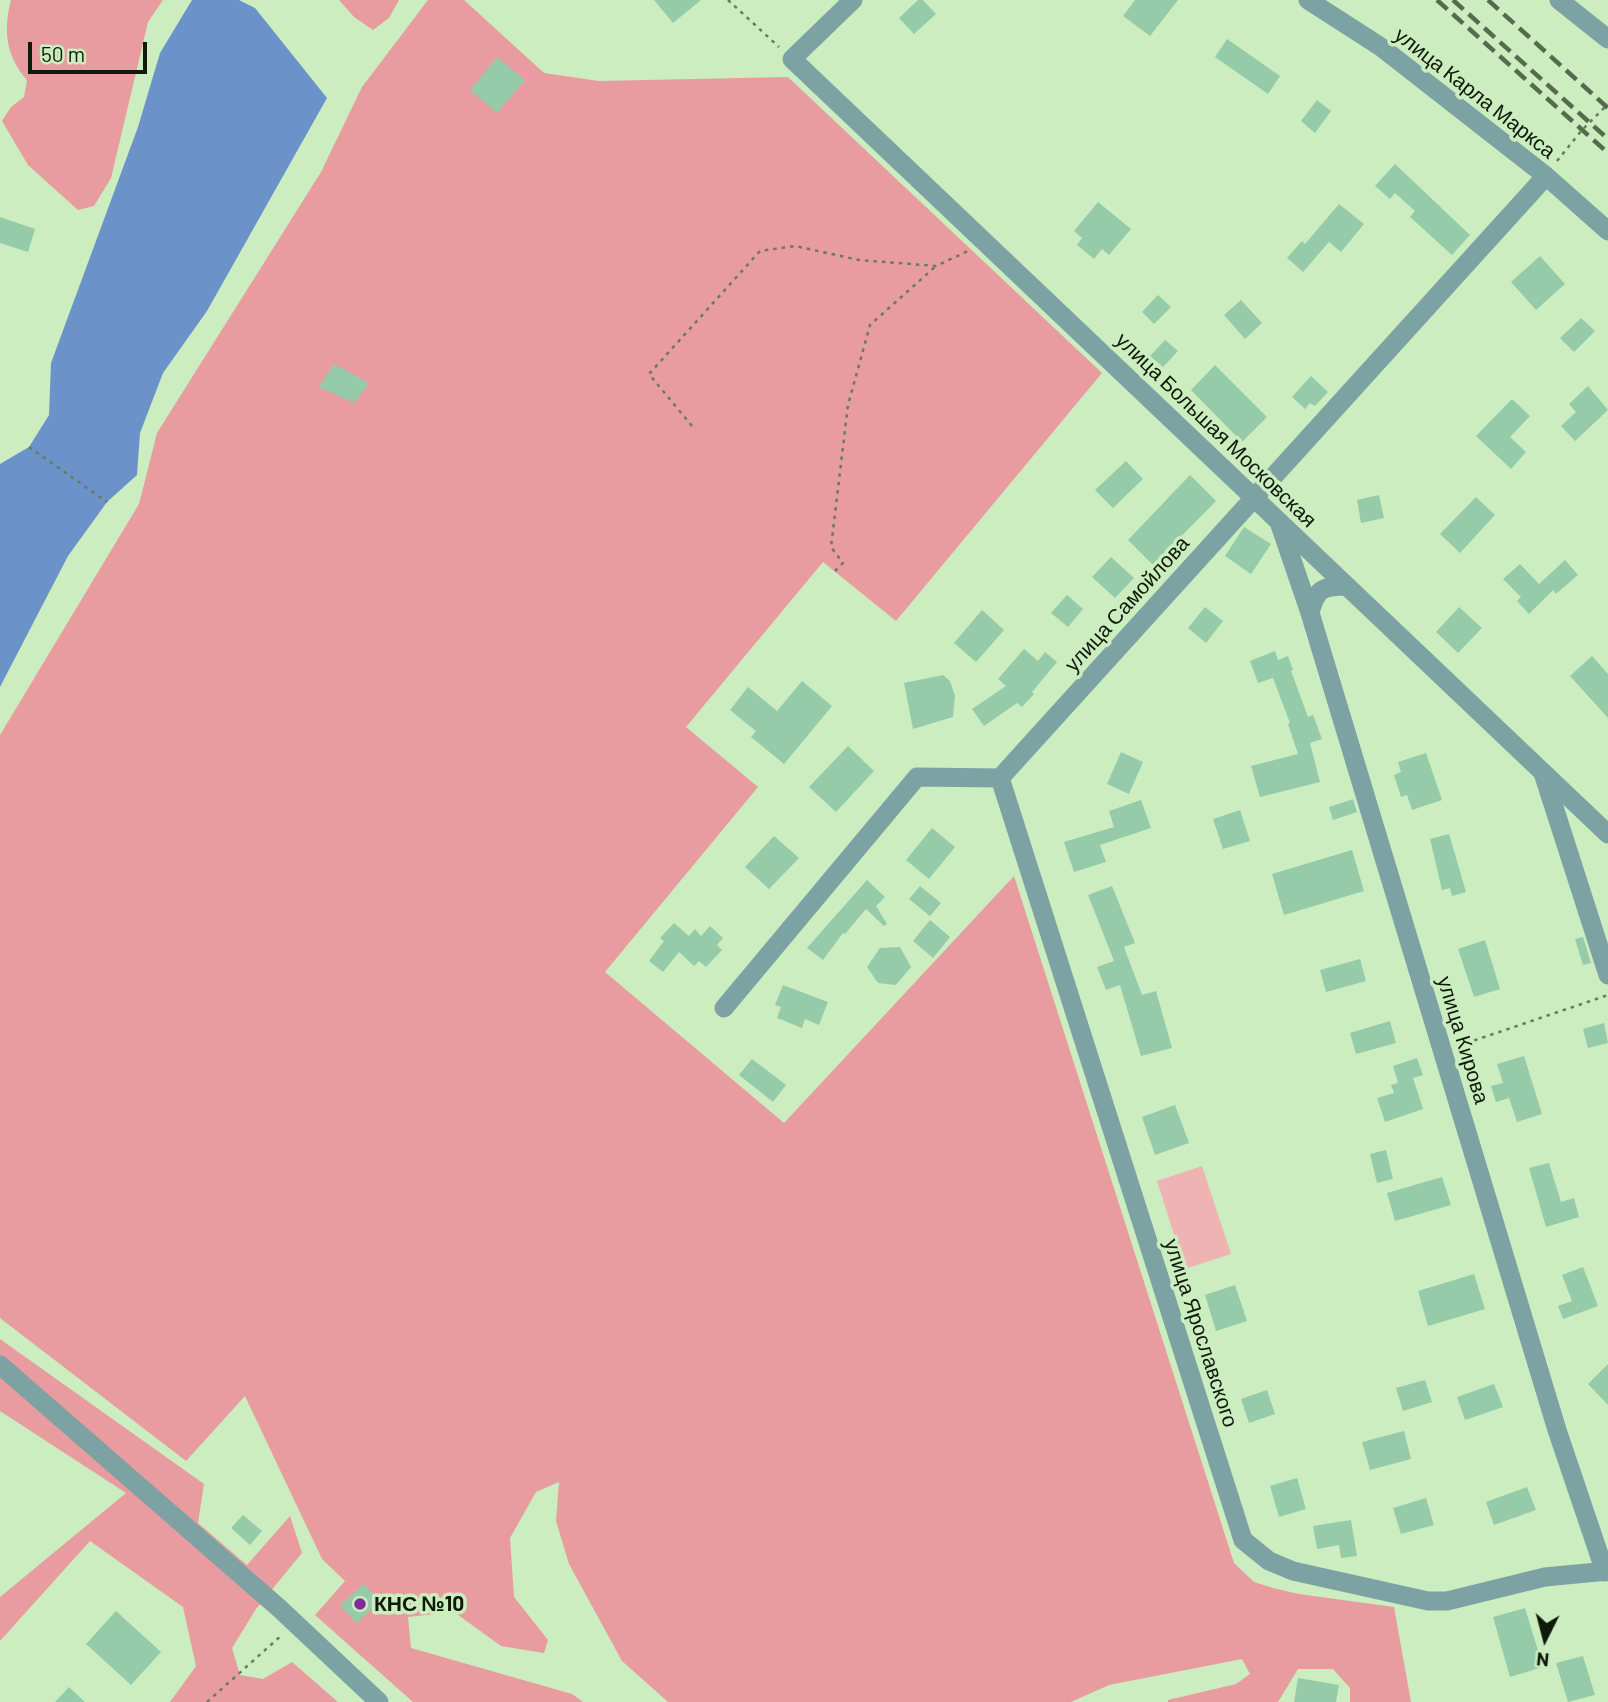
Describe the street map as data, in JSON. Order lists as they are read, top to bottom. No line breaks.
{"streets":{"street":["улица Карла Маркса","улица Большая Московская","улица Самойлова","улица Кирова","улица Ярославского"]},"crossings":[["улица Карла Маркса","улица Самойлова"],["улица Большая Московская","улица Самойлова"],["улица Большая Московская","улица Кирова"],["улица Самойлова","улица Ярославского"],["улица Кирова","улица Ярославского"]],"places":["КНС №10"],"scale_bar":"50 m","north":"bottom"}
